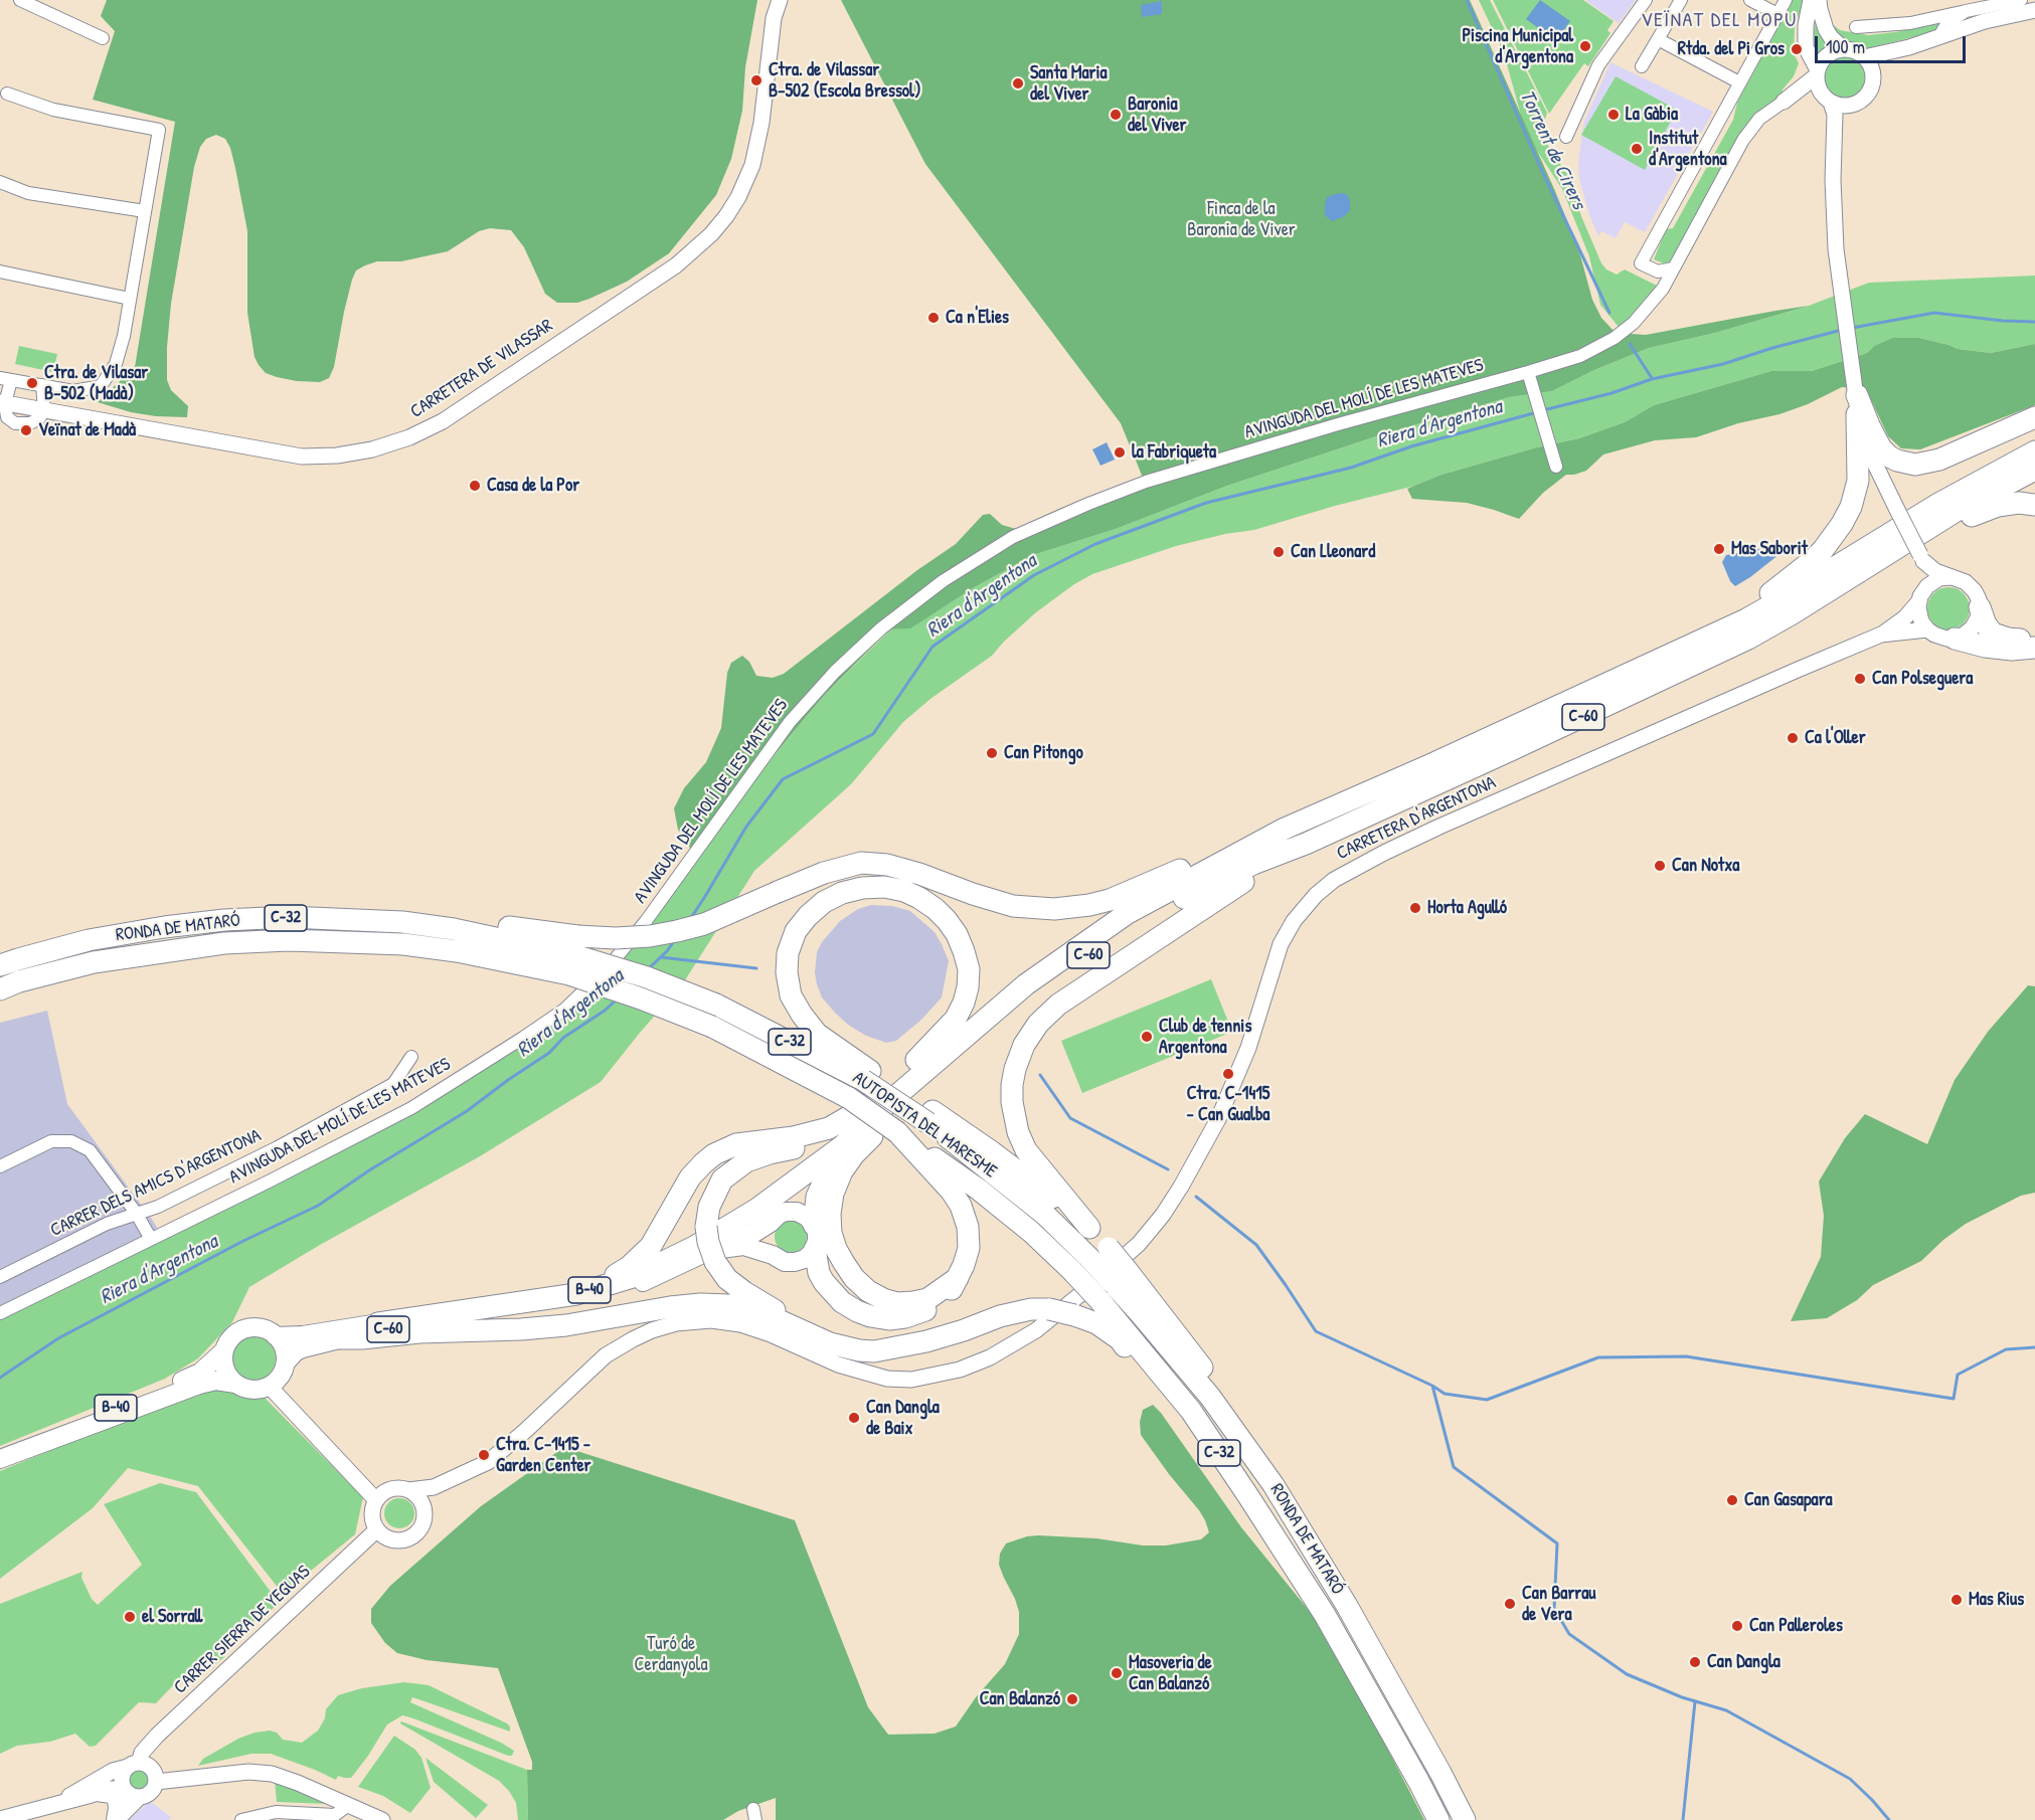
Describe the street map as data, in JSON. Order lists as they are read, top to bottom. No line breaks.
{"streets":{"highway":["C-60","C-32","RONDA DE MATARÓ","AUTOPISTA DEL MARESME","B-40"],"street":["CARRETERA DE VILASSAR","AVINGUDA DEL MOLÍ DE LES MATEVES","CARRETERA D'ARGENTONA","CARRER DELS AMICS D'ARGENTONA","CARRER SIERRA DE YEGUAS"]},"crossings":[["C-60","AUTOPISTA DEL MARESME"],["C-60","B-40"],["CARRETERA D'ARGENTONA","CARRER SIERRA DE YEGUAS"],["RONDA DE MATARÓ","AUTOPISTA DEL MARESME"],["AUTOPISTA DEL MARESME","B-40"]],"districts":["VEÏNAT DEL MOPU"],"water":["Torrent de Cirers","Riera d'Argentona"],"parks":["Finca de la Baronia de Viver","Turó de Cerdanyola"],"places":["Piscina Municipal d'Argentona","Rtda. del Pi Gros","Ctra. de Vilassar B-502 (Escola Bressol)","Santa Maria del Viver","Baronia del Viver","La Gàbia","Institut d'Argentona","Ca n'Elies","Ctra. de Vilasar B-502 (Madà)","Veïnat de Madà","la Fabriqueta","Casa de la Por","Mas Saborit","Can Lleonard","Can Polseguera","Ca l'Oller","Can Pitongo","Can Notxa","Horta Agulló","Club de tennis Argentona","Ctra. C-1415 - Can Gualba","Can Dangla de Baix","Ctra. C-1415 - Garden Center","Can Gasapara","Mas Rius","Can Barrau de Vera","el Sorrall","Can Palleroles","Can Dangla","Masoveria de Can Balanzó","Can Balanzó"],"scale_bar":"100 m"}
